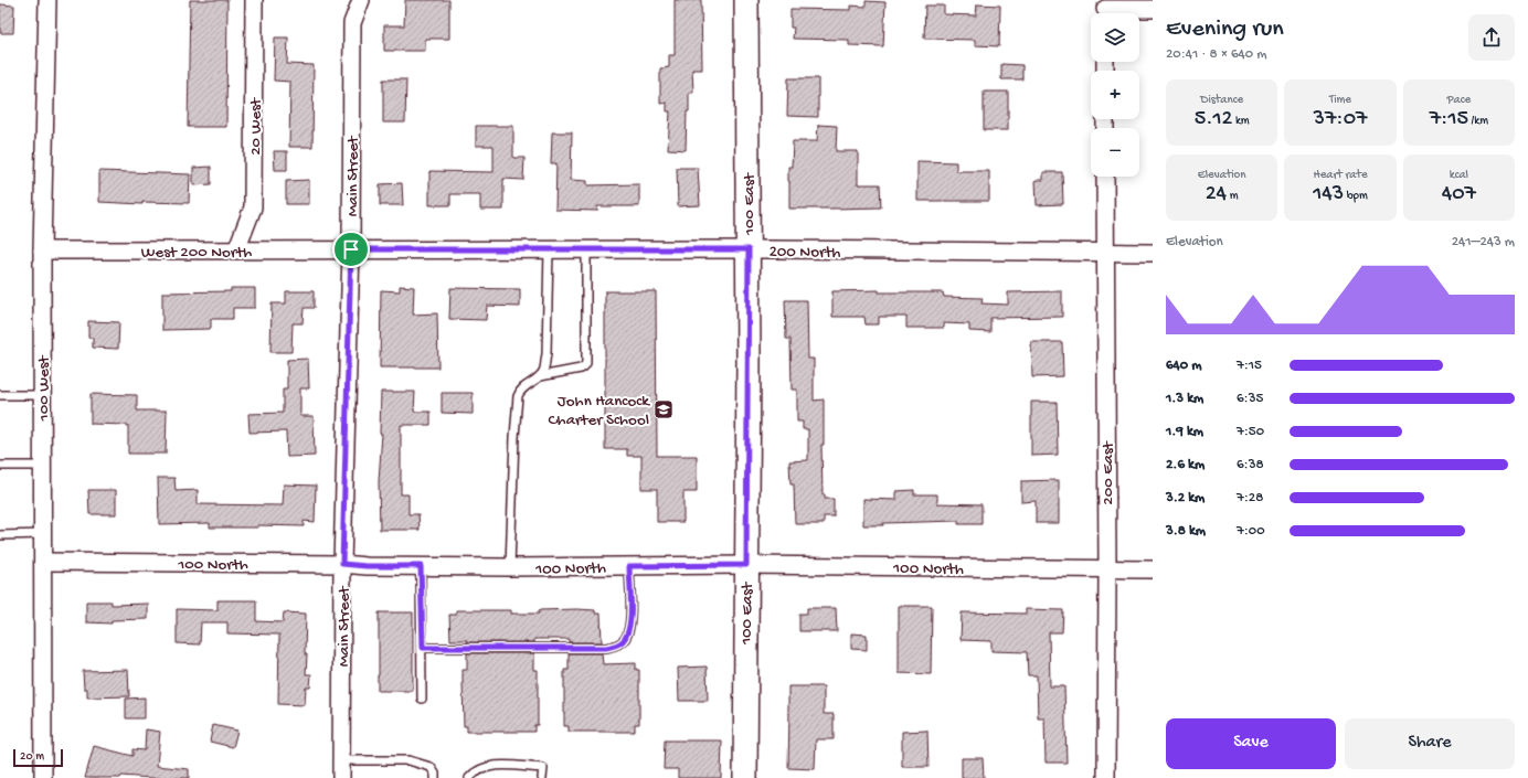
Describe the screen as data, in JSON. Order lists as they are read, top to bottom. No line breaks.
{"streets":{"main road":["100 East"],"street":["20 West","Main Street","West 200 North","200 North","100 West","200 East","100 North"]},"crossings":[["20 West","West 200 North"],["Main Street","West 200 North"],["Main Street","200 North"],["Main Street","100 North"],["100 East","200 North"],["100 East","100 North"],["West 200 North","200 North"],["West 200 North","100 West"],["200 North","200 East"],["100 West","100 North"],["200 East","100 North"]],"places":{"school or university":["John Hancock Charter School"]},"scale_bar":"20 m","page":{"heading":["Evening run","20:41 · 8 × 640 m"],"map_buttons":["+","−"],"stats":[["Distance","5.12 km"],["Time","37:07"],["Pace","7:15 /km"],["Elevation","24 m"],["Heart rate","143 bpm"],["kcal","407"]],"chart":["Elevation","241–243 m"],"list":[{"name":"640 m","note":"7:15"},{"name":"1.3 km","note":"6:35"},{"name":"1.9 km","note":"7:50"},{"name":"2.6 km","note":"6:38"},{"name":"3.2 km","note":"7:28"},{"name":"3.8 km","note":"7:00"}],"buttons":["Save","Share"],"scale":"20 m"}}
